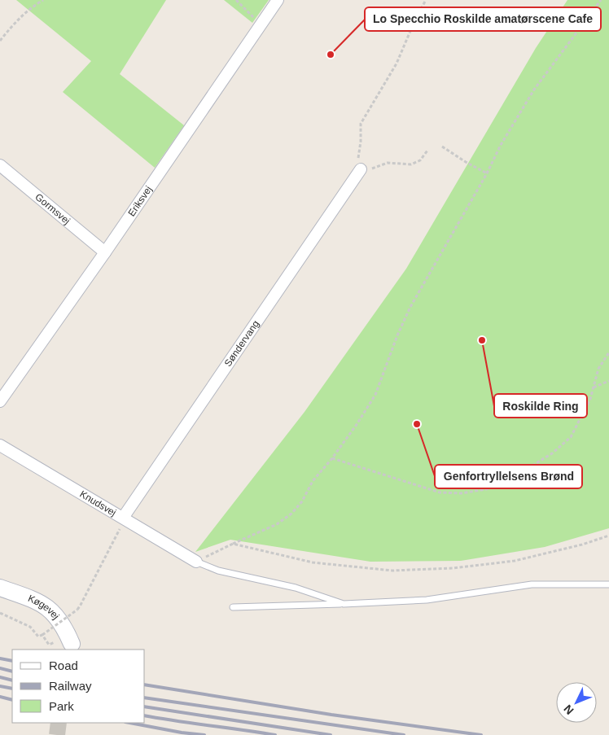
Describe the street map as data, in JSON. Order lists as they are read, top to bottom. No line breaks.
{"streets":{"main road":["Køgevej"],"street":["Eriksvej","Gormsvej","Søndervang","Knudsvej"]},"crossings":[["Eriksvej","Gormsvej"],["Søndervang","Knudsvej"]],"places":["Lo Specchio Roskilde amatørscene Cafe","Roskilde Ring","Genfortryllelsens Brønd"],"legend":["Road","Railway","Park"],"north":"bottom left"}
